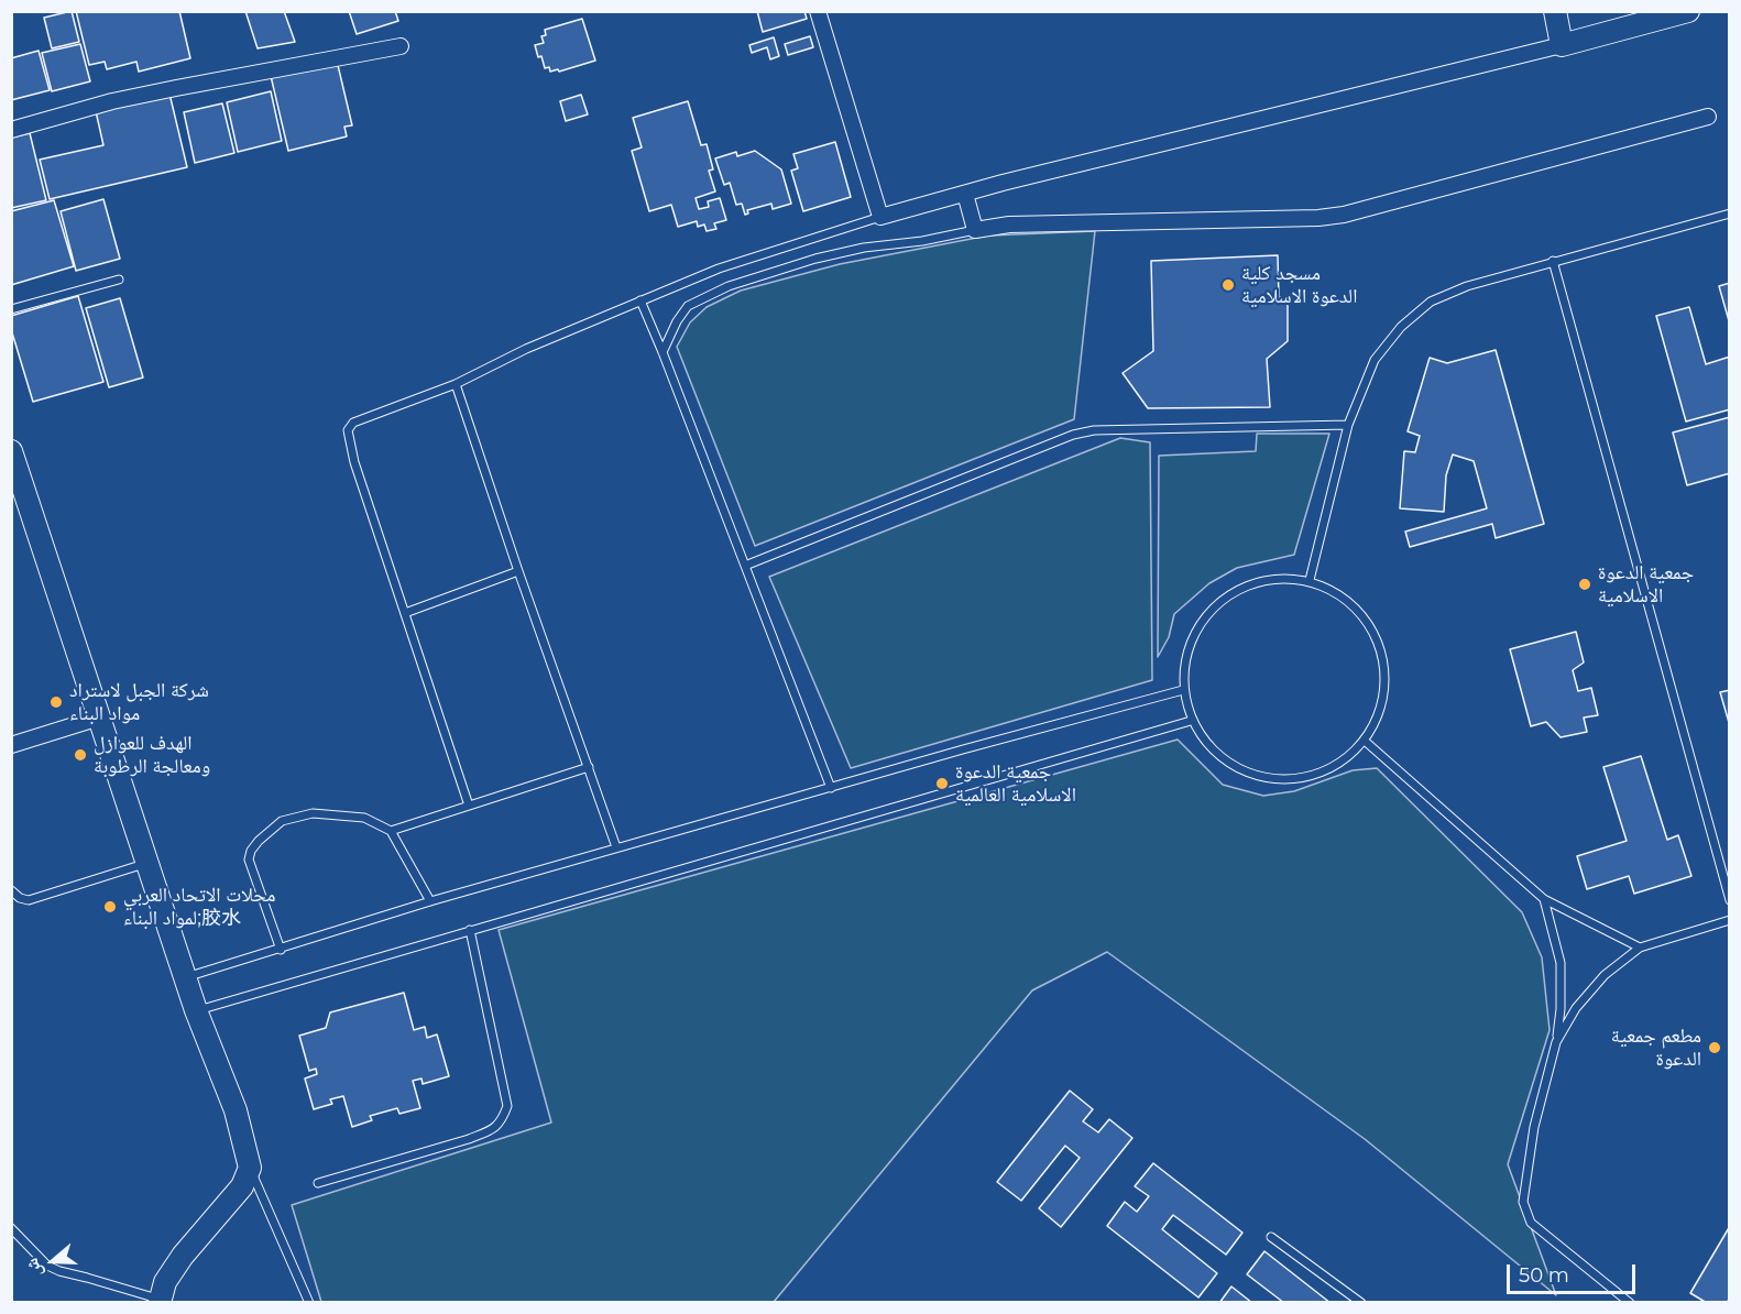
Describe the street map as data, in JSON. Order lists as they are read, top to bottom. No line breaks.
{"places":["مسجد كلية الدعوة الاسلامية","جمعية الدعوة الاسلامية","شركة الجبل لاستراد مواد البناء","الهدف للعوازل ومعالجة الرطوبة","جمعية الدعوة الاسلامية العالمية","محلات الاتحاد العربي لمواد البناء;胶水","مطعم جمعية الدعوة"],"scale_bar":"50 m","north":"left"}
